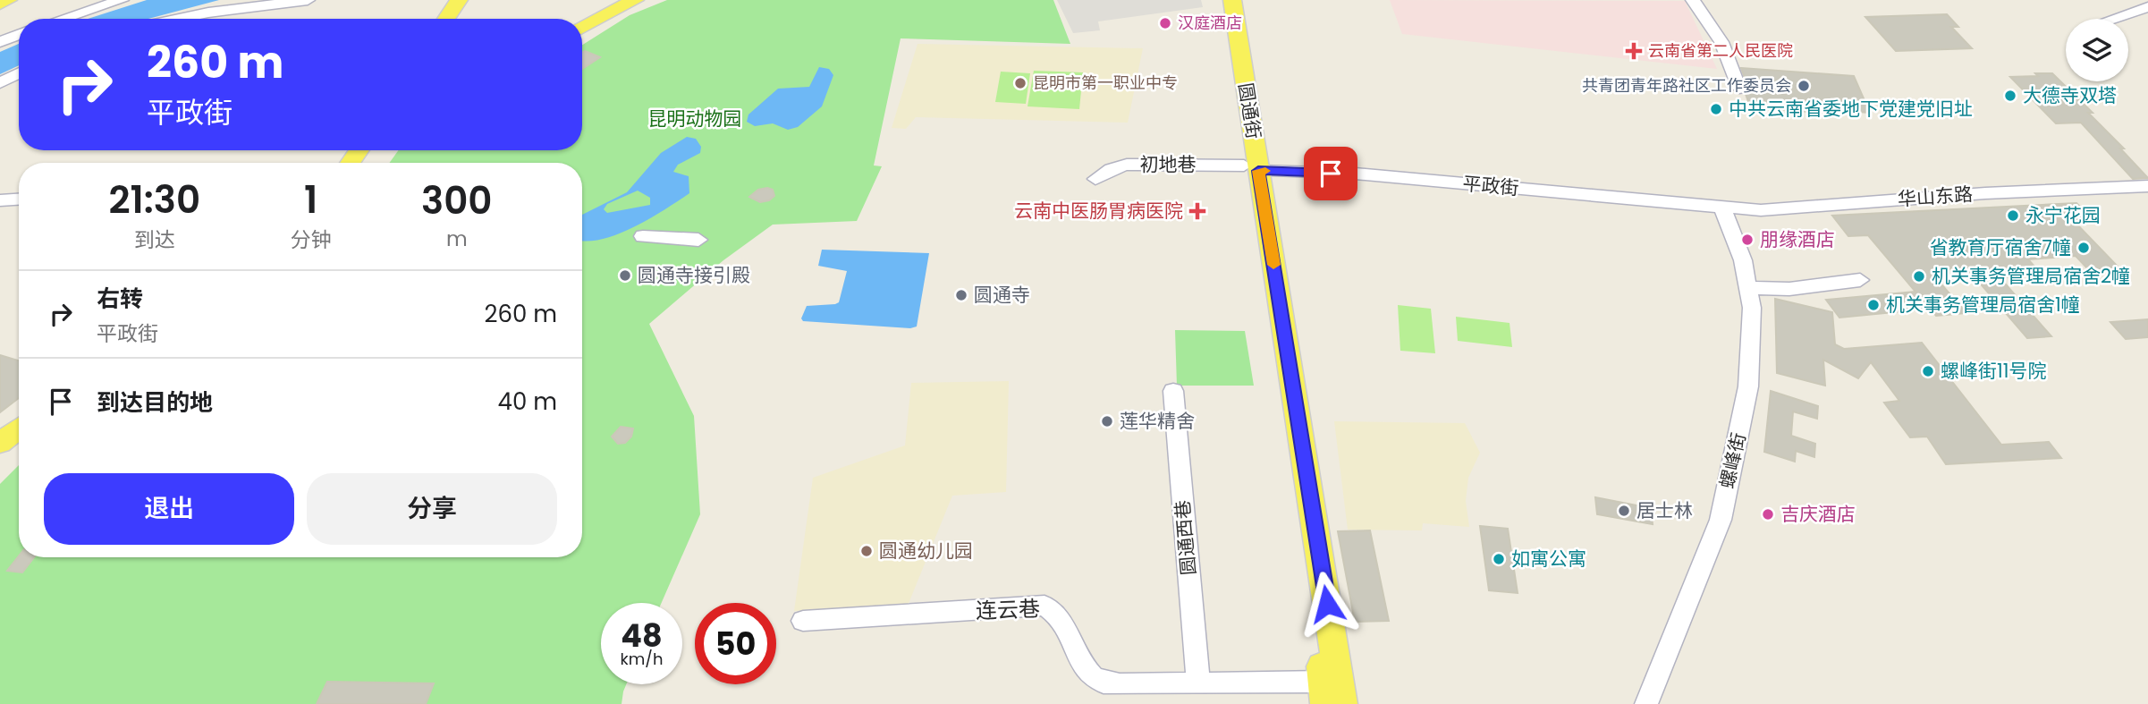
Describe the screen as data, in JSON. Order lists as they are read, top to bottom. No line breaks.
{"streets":{"main road":["圆通街"],"street":["初地巷","平政街","华山东路","螺峰街","圆通西巷","连云巷"]},"crossings":[["圆通街","初地巷"],["圆通街","平政街"],["圆通街","连云巷"],["初地巷","平政街"],["平政街","华山东路"],["平政街","螺峰街"],["华山东路","螺峰街"],["圆通西巷","连云巷"]],"parks":["昆明动物园"],"places":{"other":["汉庭酒店","昆明市第一职业中专","共青团青年路社区工作委员会","大德寺双塔","中共云南省委地下党建党旧址","永宁花园","朋缘酒店","省教育厅宿舍7幢","圆通寺接引殿","机关事务管理局宿舍2幢","圆通寺","机关事务管理局宿舍1幢","螺峰街11号院","莲华精舍","居士林","吉庆酒店","圆通幼儿园","如寓公寓"],"health":["云南省第二人民医院","云南中医肠胃病医院"]},"page":{"turn":["260 m","平政街"],"eta":["21:30","到达","1","分钟","300","m"],"list":[{"name":"右转","note":"平政街","value":"260 m"},{"name":"到达目的地","value":"40 m"}],"buttons":["退出","分享"],"speed":"48 km/h","limit":"50"}}
